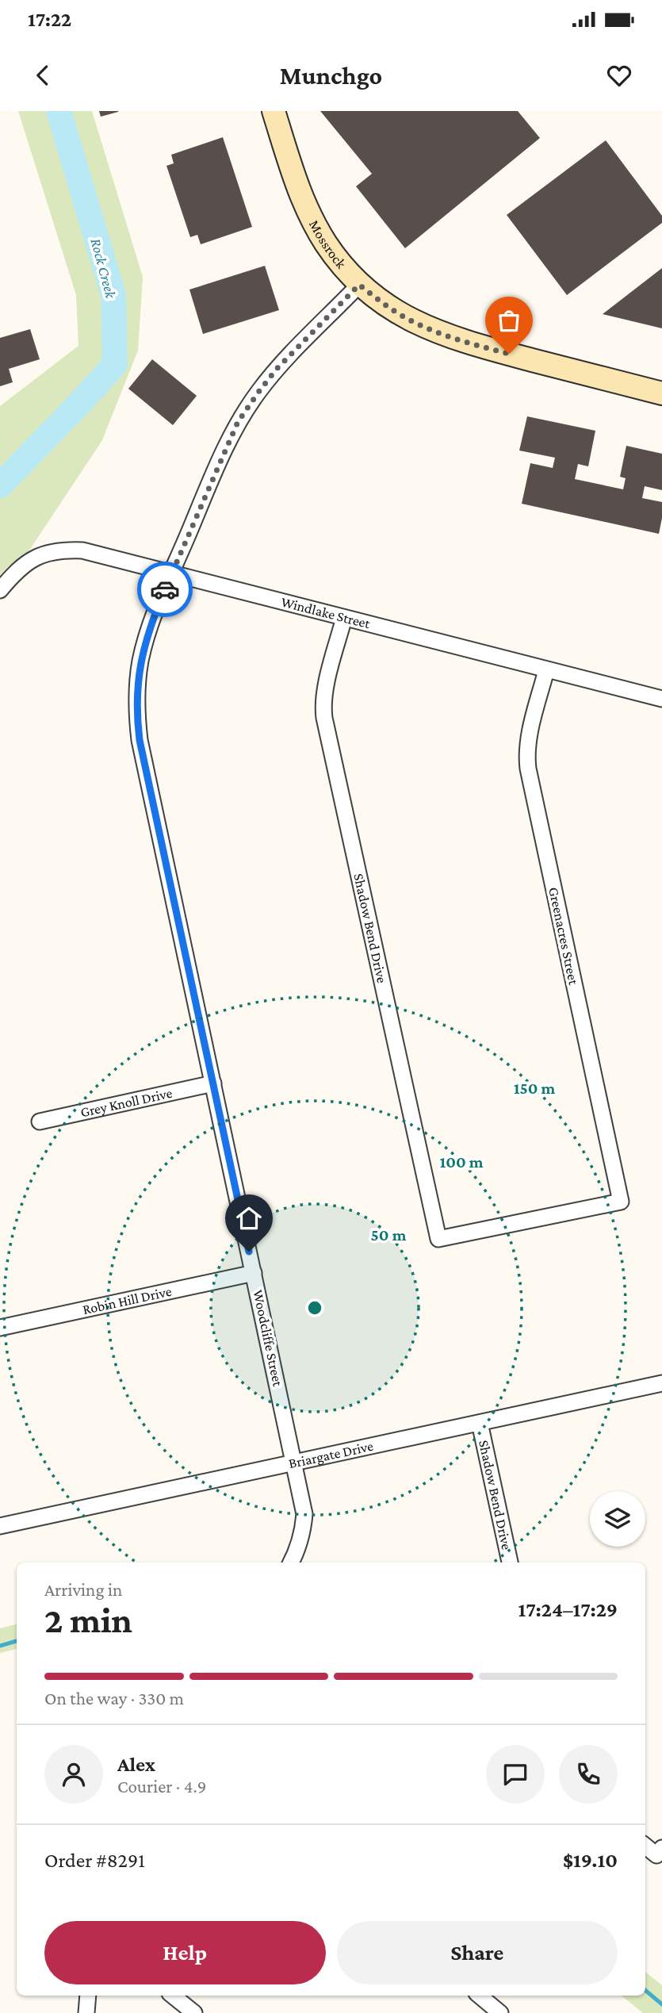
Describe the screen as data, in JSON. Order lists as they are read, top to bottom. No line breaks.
{"streets":{"street":["Mossrock","Windlake Street","Shadow Bend Drive","Greenacres Street","Grey Knoll Drive","Robin Hill Drive","Woodcliffe Street","Briargate Drive"]},"crossings":[["Mossrock","Woodcliffe Street"],["Windlake Street","Shadow Bend Drive"],["Windlake Street","Greenacres Street"],["Windlake Street","Woodcliffe Street"],["Shadow Bend Drive","Greenacres Street"],["Shadow Bend Drive","Briargate Drive"],["Grey Knoll Drive","Woodcliffe Street"],["Robin Hill Drive","Woodcliffe Street"],["Woodcliffe Street","Briargate Drive"]],"water":["Rock Creek"],"page":{"status":"17:22","header":"Munchgo","heading":["2 min","Arriving in","17:24–17:29"],"panel":["Alex","Courier · 4.9","Order #8291","$19.10"],"bar":"On the way · 330 m","buttons":["Help","Share"]},"rings":["150 m","100 m","50 m"]}
